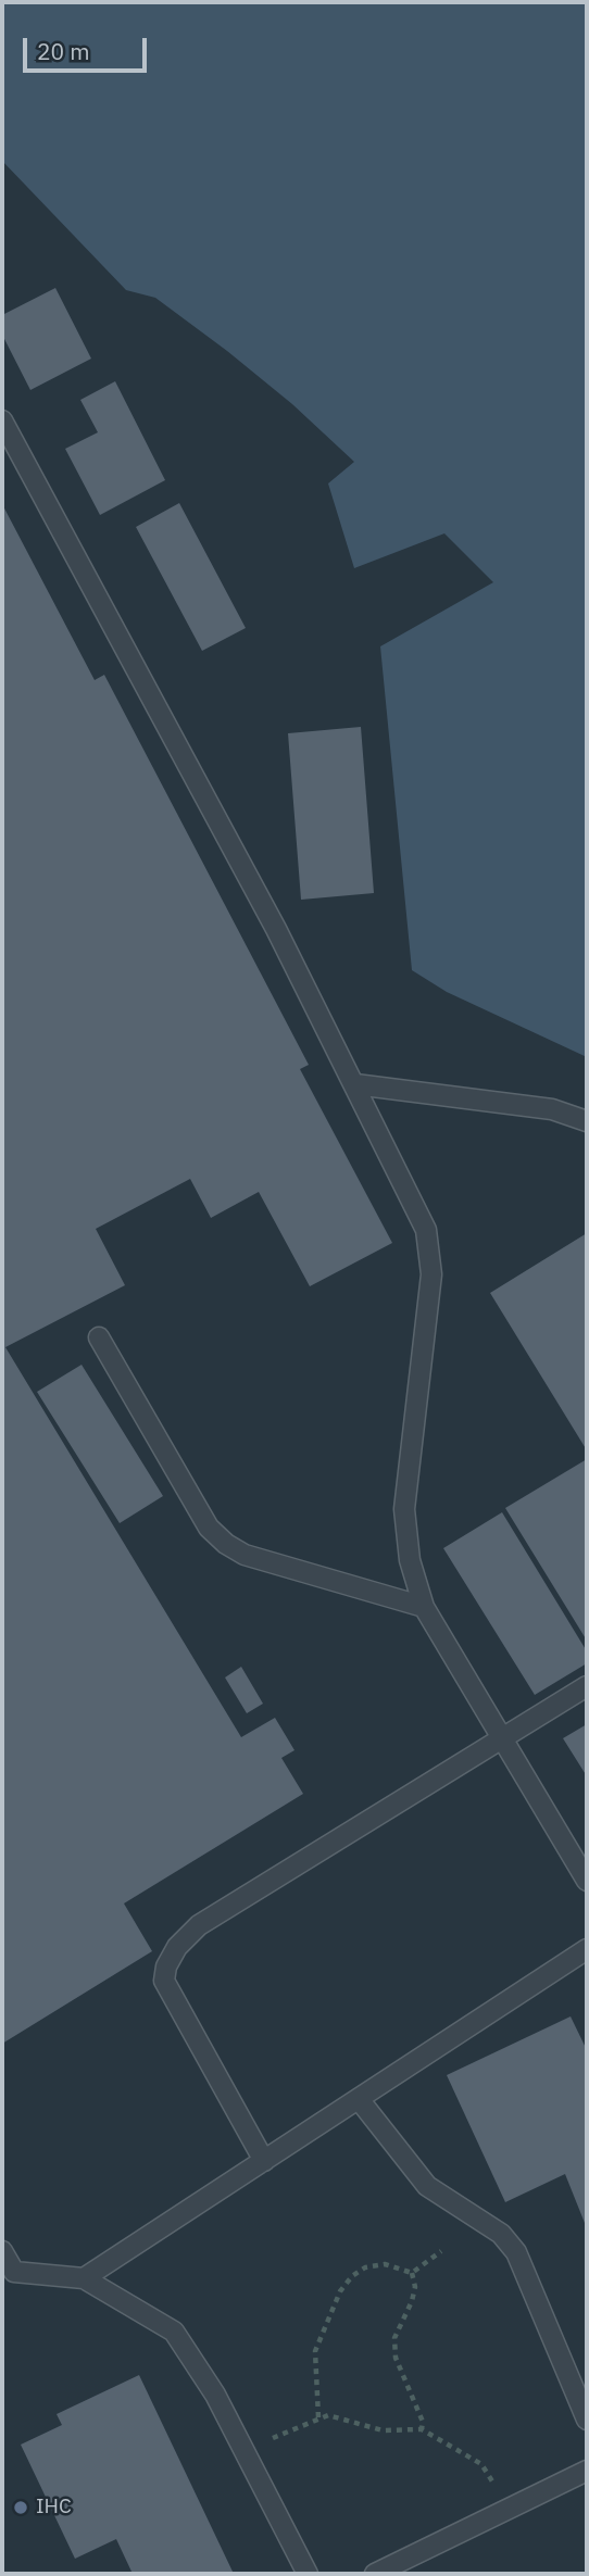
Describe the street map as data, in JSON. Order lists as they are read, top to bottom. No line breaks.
{"places":["IHC"],"scale_bar":"20 m"}
